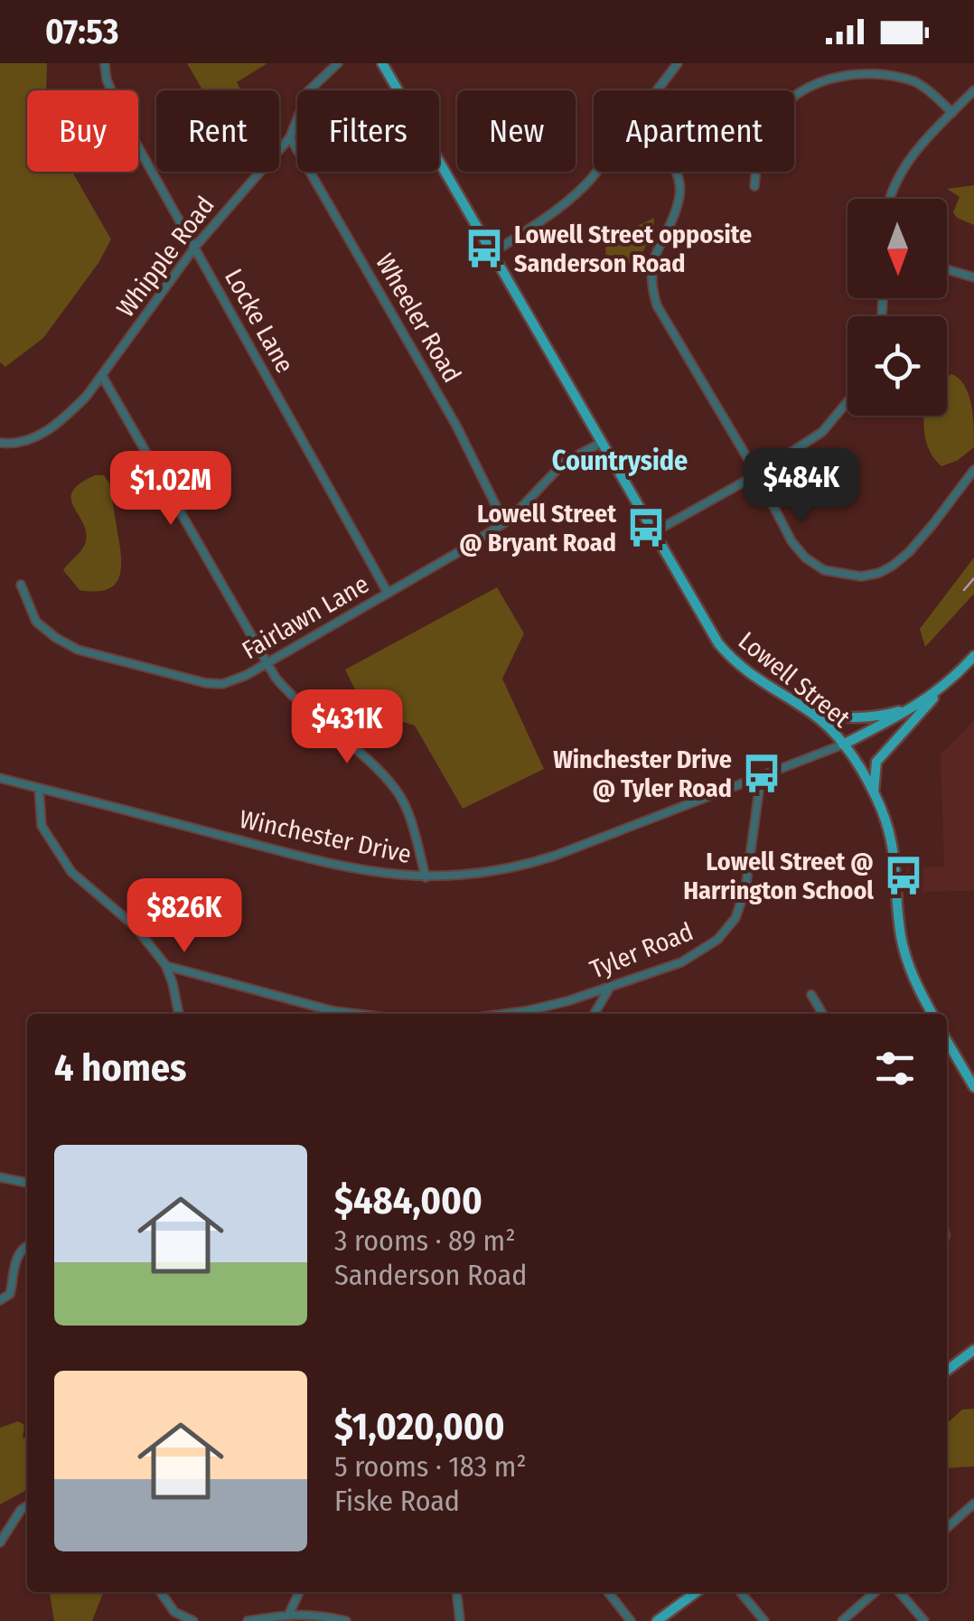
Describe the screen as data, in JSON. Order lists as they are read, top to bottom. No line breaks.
{"streets":{"main road":["Lowell Street"],"street":["Whipple Road","Wheeler Road","Locke Lane","Fairlawn Lane","Winchester Drive","Tyler Road"]},"crossings":[["Whipple Road","Wheeler Road"],["Whipple Road","Locke Lane"],["Wheeler Road","Fairlawn Lane"],["Locke Lane","Fairlawn Lane"],["Fairlawn Lane","Lowell Street"],["Lowell Street","Winchester Drive"],["Winchester Drive","Tyler Road"]],"districts":["Countryside"],"places":{"bus stop":["Lowell Street opposite Sanderson Road","Lowell Street @ Bryant Road","Winchester Drive @ Tyler Road","Lowell Street @ Harrington School"]},"north":"bottom","page":{"status":"07:53","chip":["Buy","Rent","Filters","New","Apartment"],"price":["$484K","$1.02M","$431K","$826K"],"heading":"4 homes","list":[{"name":"$484,000","note":"3 rooms · 89 m² · Sanderson Road"},{"name":"$1,020,000","note":"5 rooms · 183 m² · Fiske Road"}]}}
